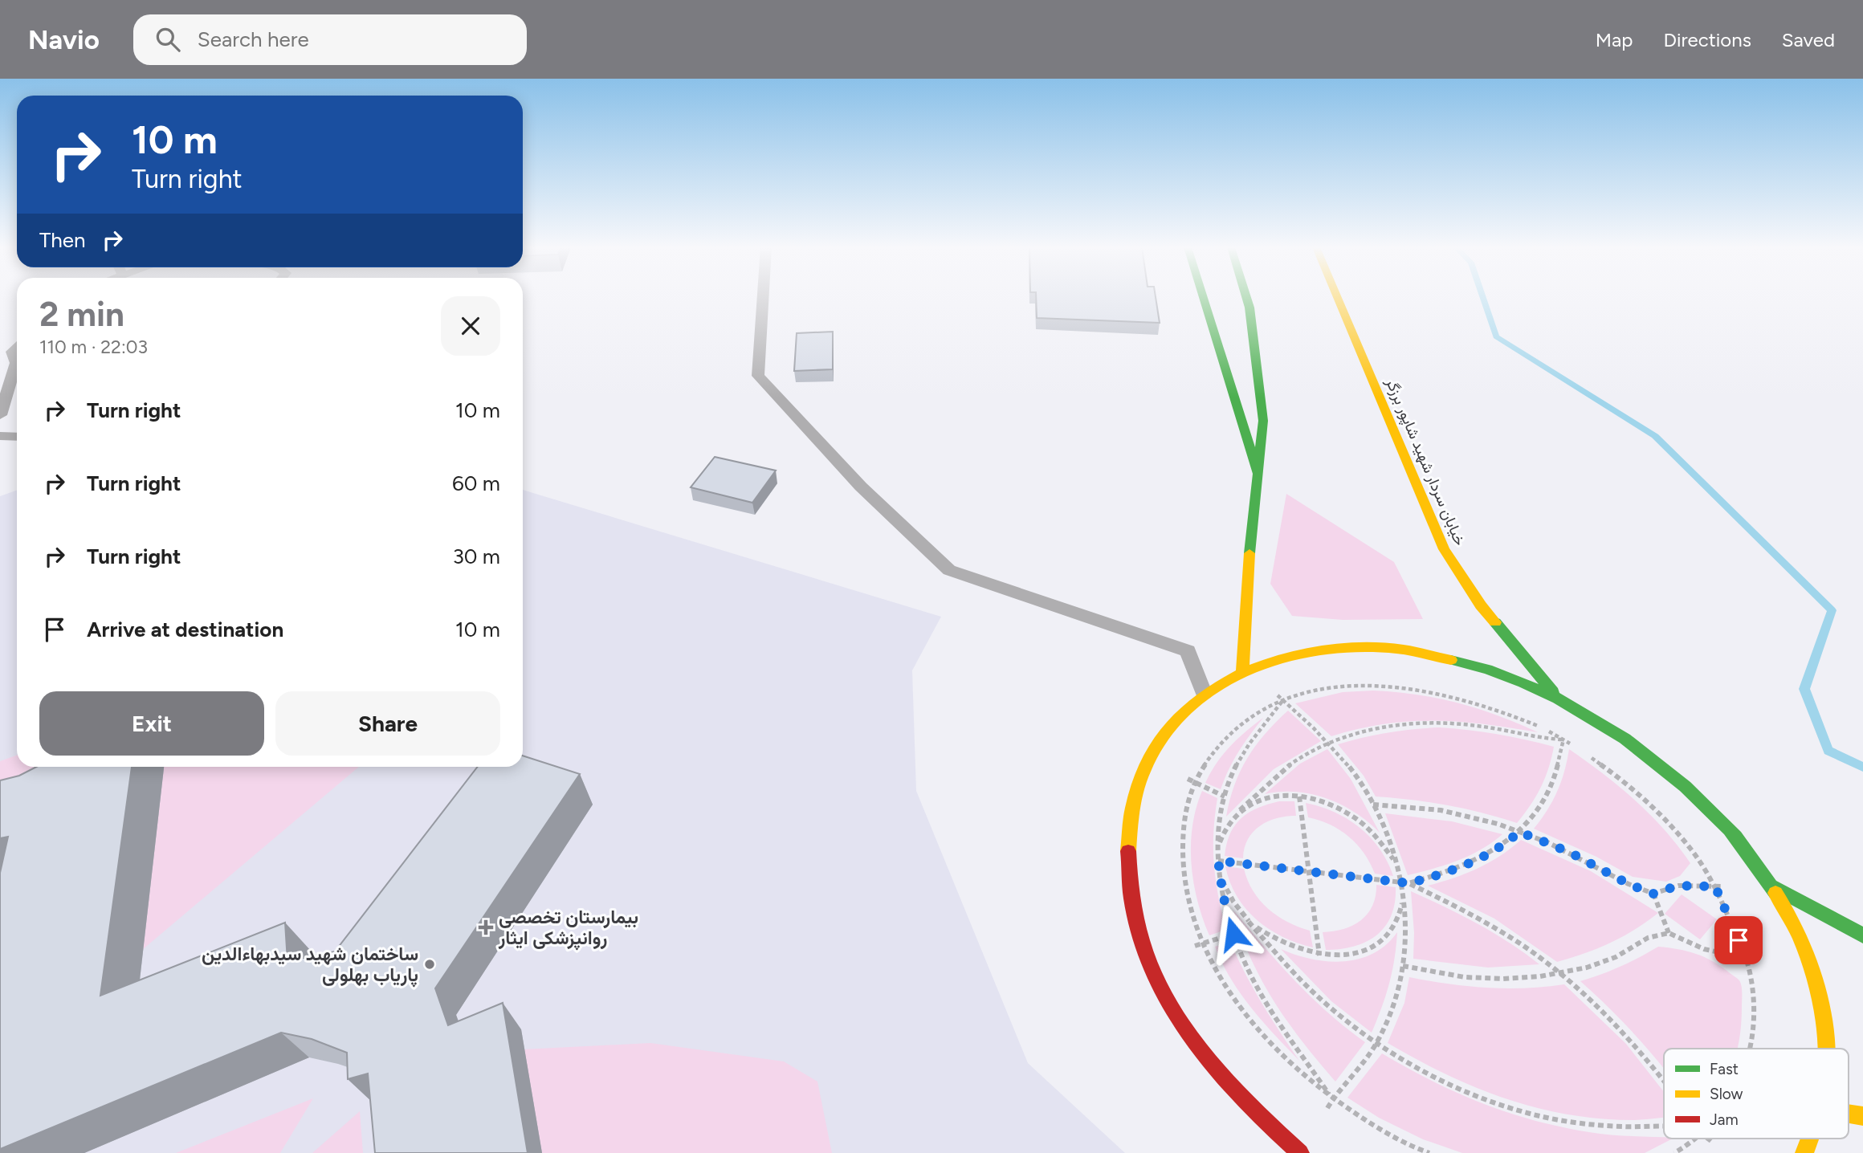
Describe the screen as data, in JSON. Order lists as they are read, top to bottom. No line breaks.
{"streets":{"main road":["خیابان سردار شهید شاپور برزگر"]},"places":{"health":["بیمارستان تخصصی روانپزشکی ایثار"],"other":["ساختمان شهید سیدبهاءالدین پاریاب بهلولی"]},"legend":["Fast","Slow","Jam"],"page":{"header":"Navio","search":"Search here","nav":["Map","Directions","Saved"],"turn":["10 m","Turn right"],"then":"Then","heading":["2 min","110 m · 22:03"],"list":[{"name":"Turn right","value":"10 m"},{"name":"Turn right","value":"60 m"},{"name":"Turn right","value":"30 m"},{"name":"Arrive at destination","value":"10 m"}],"buttons":["Exit","Share"]}}
